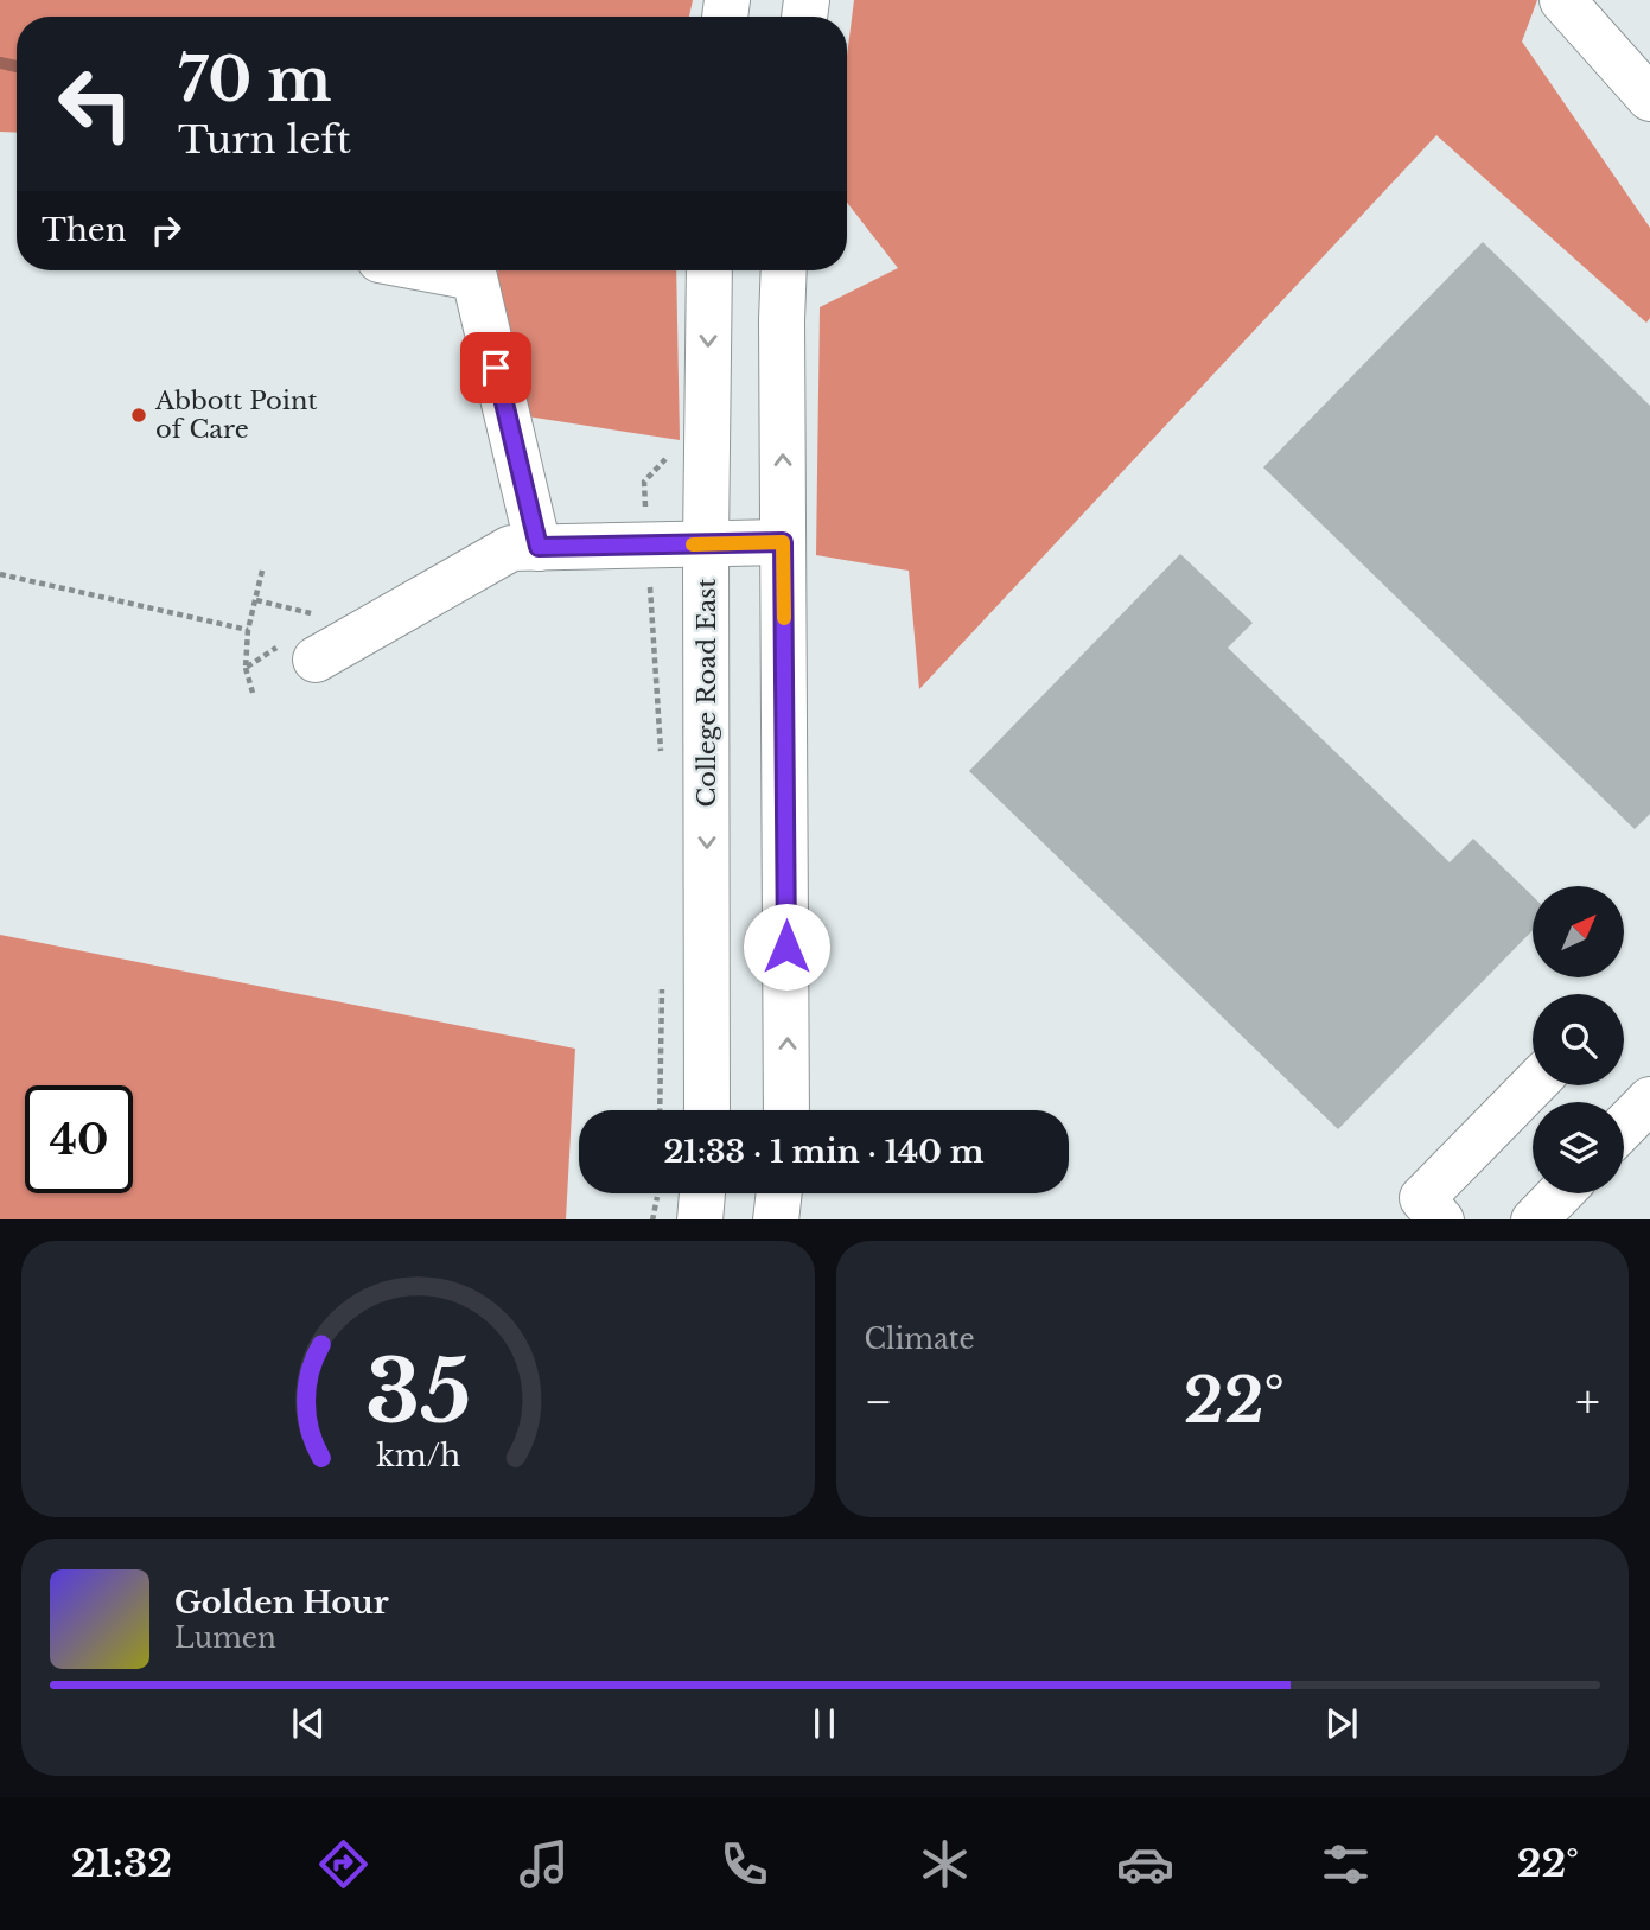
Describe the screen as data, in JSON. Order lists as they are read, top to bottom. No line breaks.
{"streets":{"street":["College Road East"]},"places":["Abbott Point of Care"],"north":"top right","page":{"turn":["70 m","Turn left"],"then":"Then","limit":"40","trip":"21:33 · 1 min · 140 m","tile":"Climate","heat":["−","22°","+"],"song":["Golden Hour","Lumen"],"tabs":["21:32","22°"],"gauge":["35","km/h"]}}
